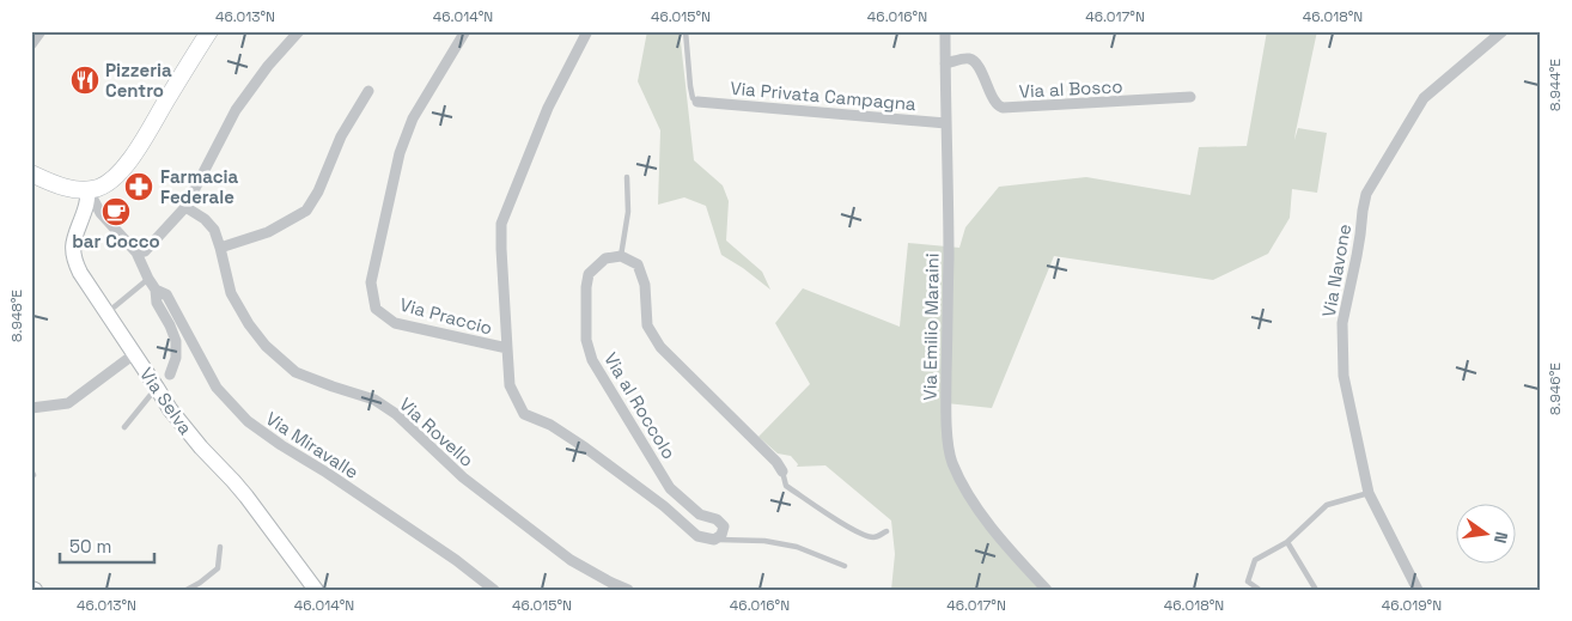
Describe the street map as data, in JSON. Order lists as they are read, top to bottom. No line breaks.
{"streets":{"street":["Via al Bosco","Via Privata Campagna","Via Navone","Via Praccio","Via Emilio Maraini","Via Selva","Via al Roccolo","Via Rovello","Via Miravalle"]},"crossings":[["Via al Bosco","Via Emilio Maraini"],["Via Privata Campagna","Via Emilio Maraini"]],"places":{"restaurant":["Pizzeria Centro"],"pharmacy":["Farmacia Federale"],"cafe":["bar Cocco"]},"scale_bar":"50 m","north":"right","coordinates":["46.013°N","46.014°N","46.015°N","46.016°N","46.017°N","46.018°N","8.944°E","8.948°E","8.946°E","46.019°N"]}
